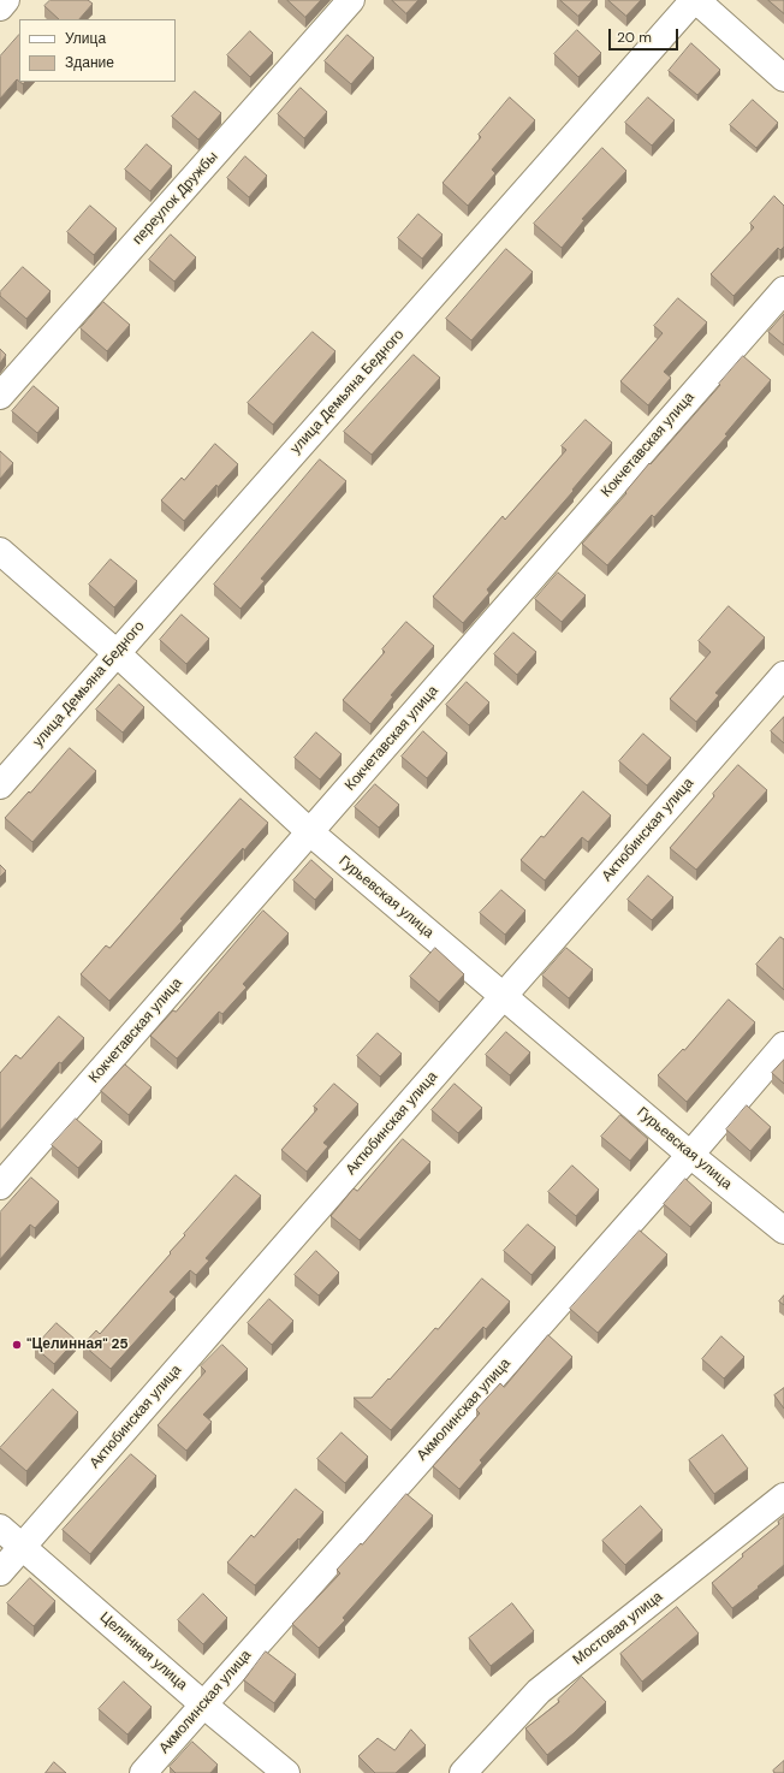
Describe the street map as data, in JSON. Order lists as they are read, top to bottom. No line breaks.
{"streets":{"street":["переулок Дружбы","улица Демьяна Бедного","Кокчетавская улица","Актюбинская улица","Гурьевская улица","Акмолинская улица","Мостовая улица","Целинная улица"]},"crossings":[["улица Демьяна Бедного","Гурьевская улица"],["Кокчетавская улица","Гурьевская улица"],["Актюбинская улица","Гурьевская улица"],["Актюбинская улица","Целинная улица"],["Гурьевская улица","Акмолинская улица"],["Акмолинская улица","Целинная улица"]],"places":["\"Целинная\" 25"],"legend":["Улица","Здание"],"scale_bar":"20 m"}
